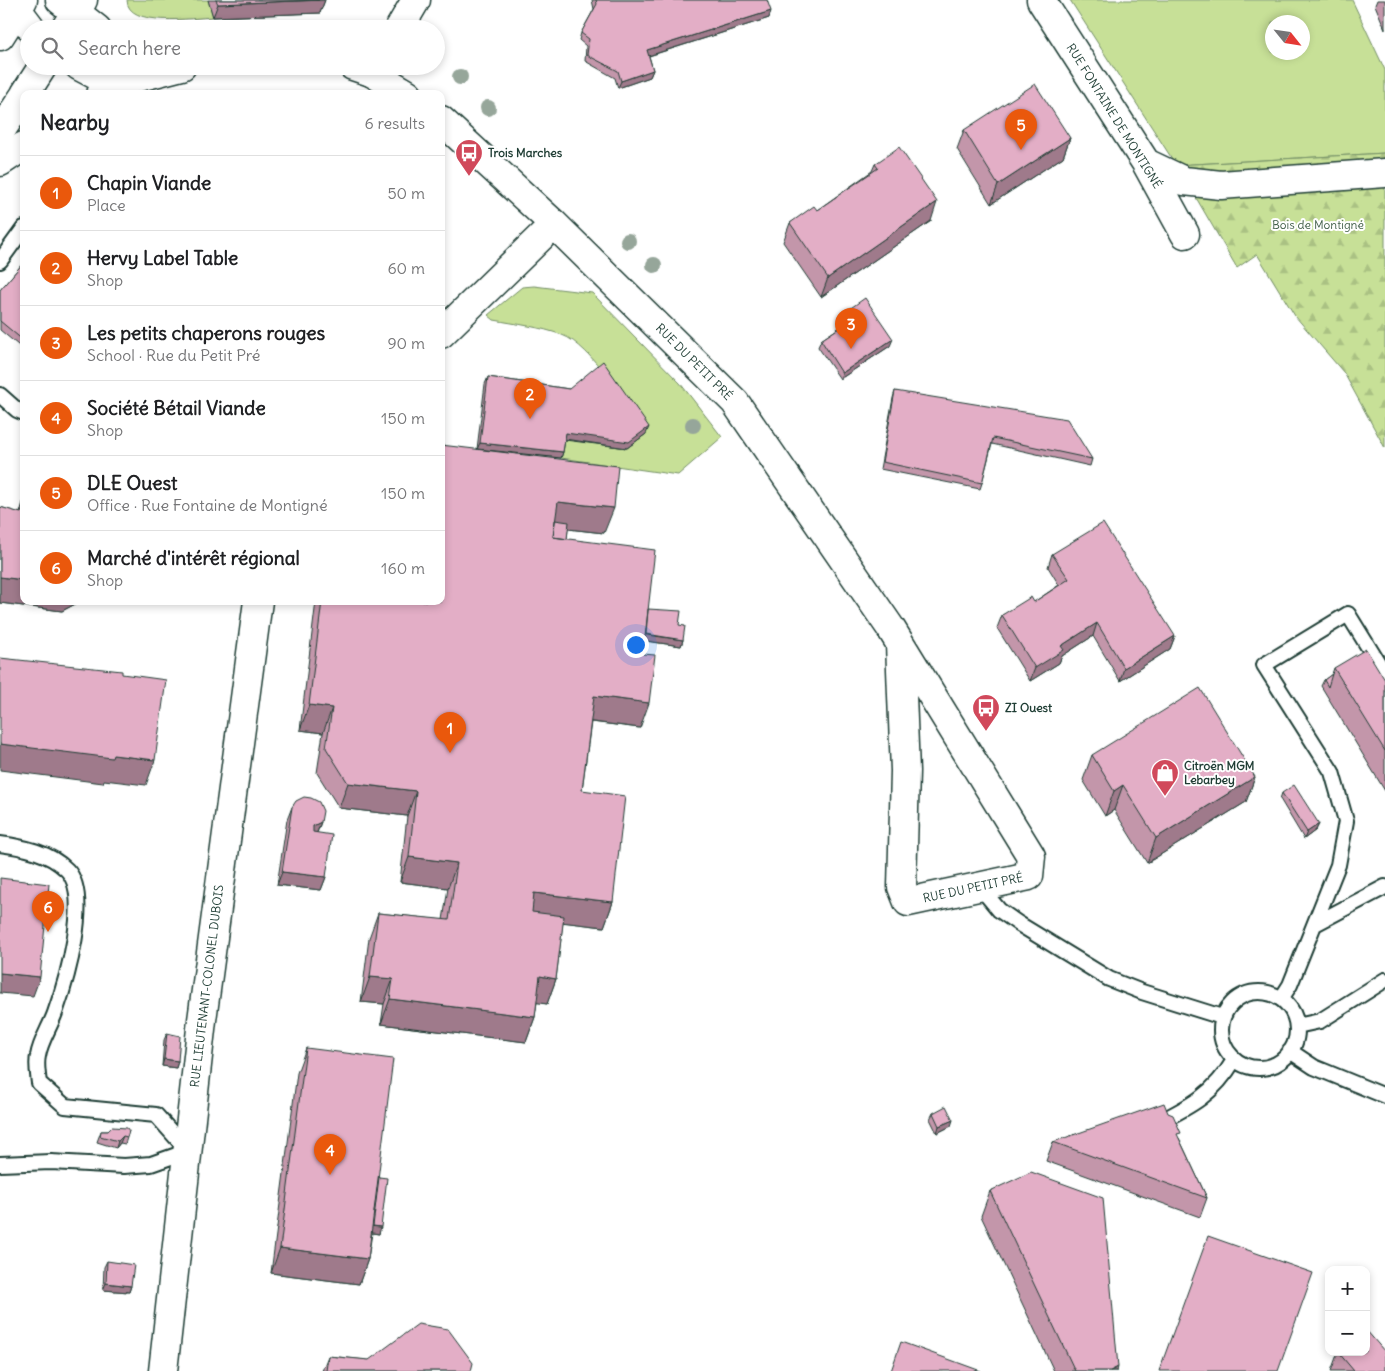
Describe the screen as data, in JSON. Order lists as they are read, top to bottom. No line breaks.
{"streets":{"street":["RUE FONTAINE DE MONTIGNÉ","RUE DU PETIT PRÉ","RUE LIEUTENANT-COLONEL DUBOIS"]},"parks":["Bois de Montigné"],"places":{"bus stop":["Trois Marches","ZI Ouest"],"shop":["Citroën MGM Lebarbey"]},"north":"bottom right","page":{"search":"Search here","heading":["Nearby","6 results"],"pins":["5","3","2","1","6","4"],"list":[{"mark":"1","name":"Chapin Viande","note":"Place","value":"50 m"},{"mark":"2","name":"Hervy Label Table","note":"Shop","value":"60 m"},{"mark":"3","name":"Les petits chaperons rouges","note":"School · Rue du Petit Pré","value":"90 m"},{"mark":"4","name":"Société Bétail Viande","note":"Shop","value":"150 m"},{"mark":"5","name":"DLE Ouest","note":"Office · Rue Fontaine de Montigné","value":"150 m"},{"mark":"6","name":"Marché d'intérêt régional","note":"Shop","value":"160 m"}],"map_buttons":["+","−"]}}
